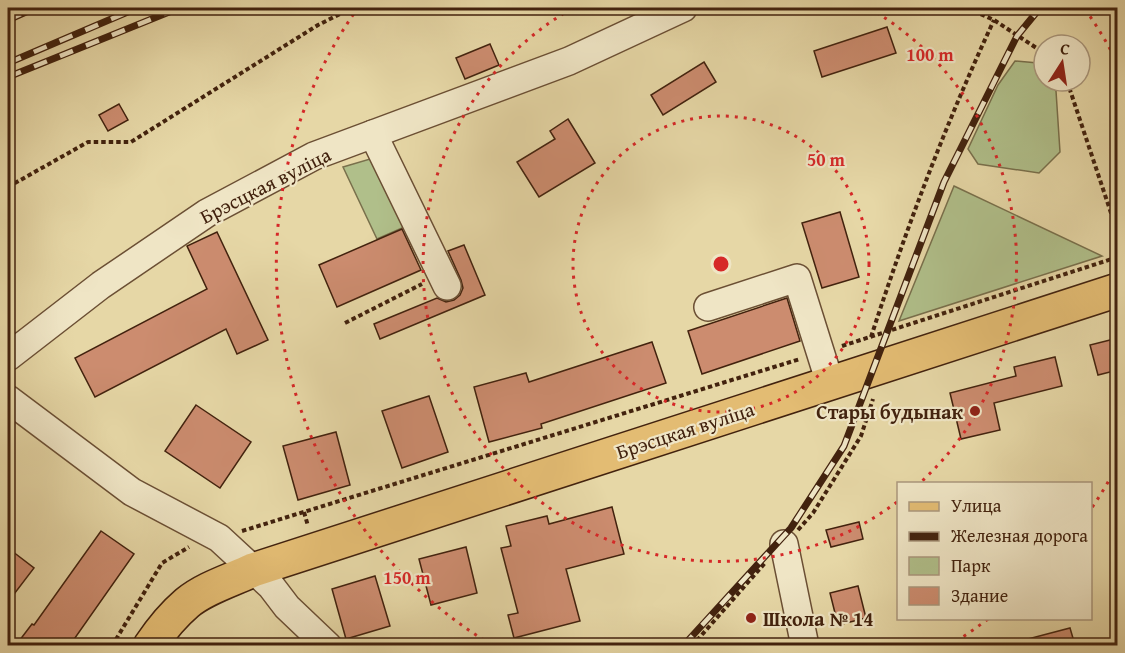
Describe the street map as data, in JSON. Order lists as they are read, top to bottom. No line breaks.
{"streets":{"main road":["Брэсцкая вуліца"]},"places":["Стары будынак","Школа № 14"],"legend":["Улица","Железная дорога","Парк","Здание"],"north":"top","rings":["100 m","50 m","150 m"]}
